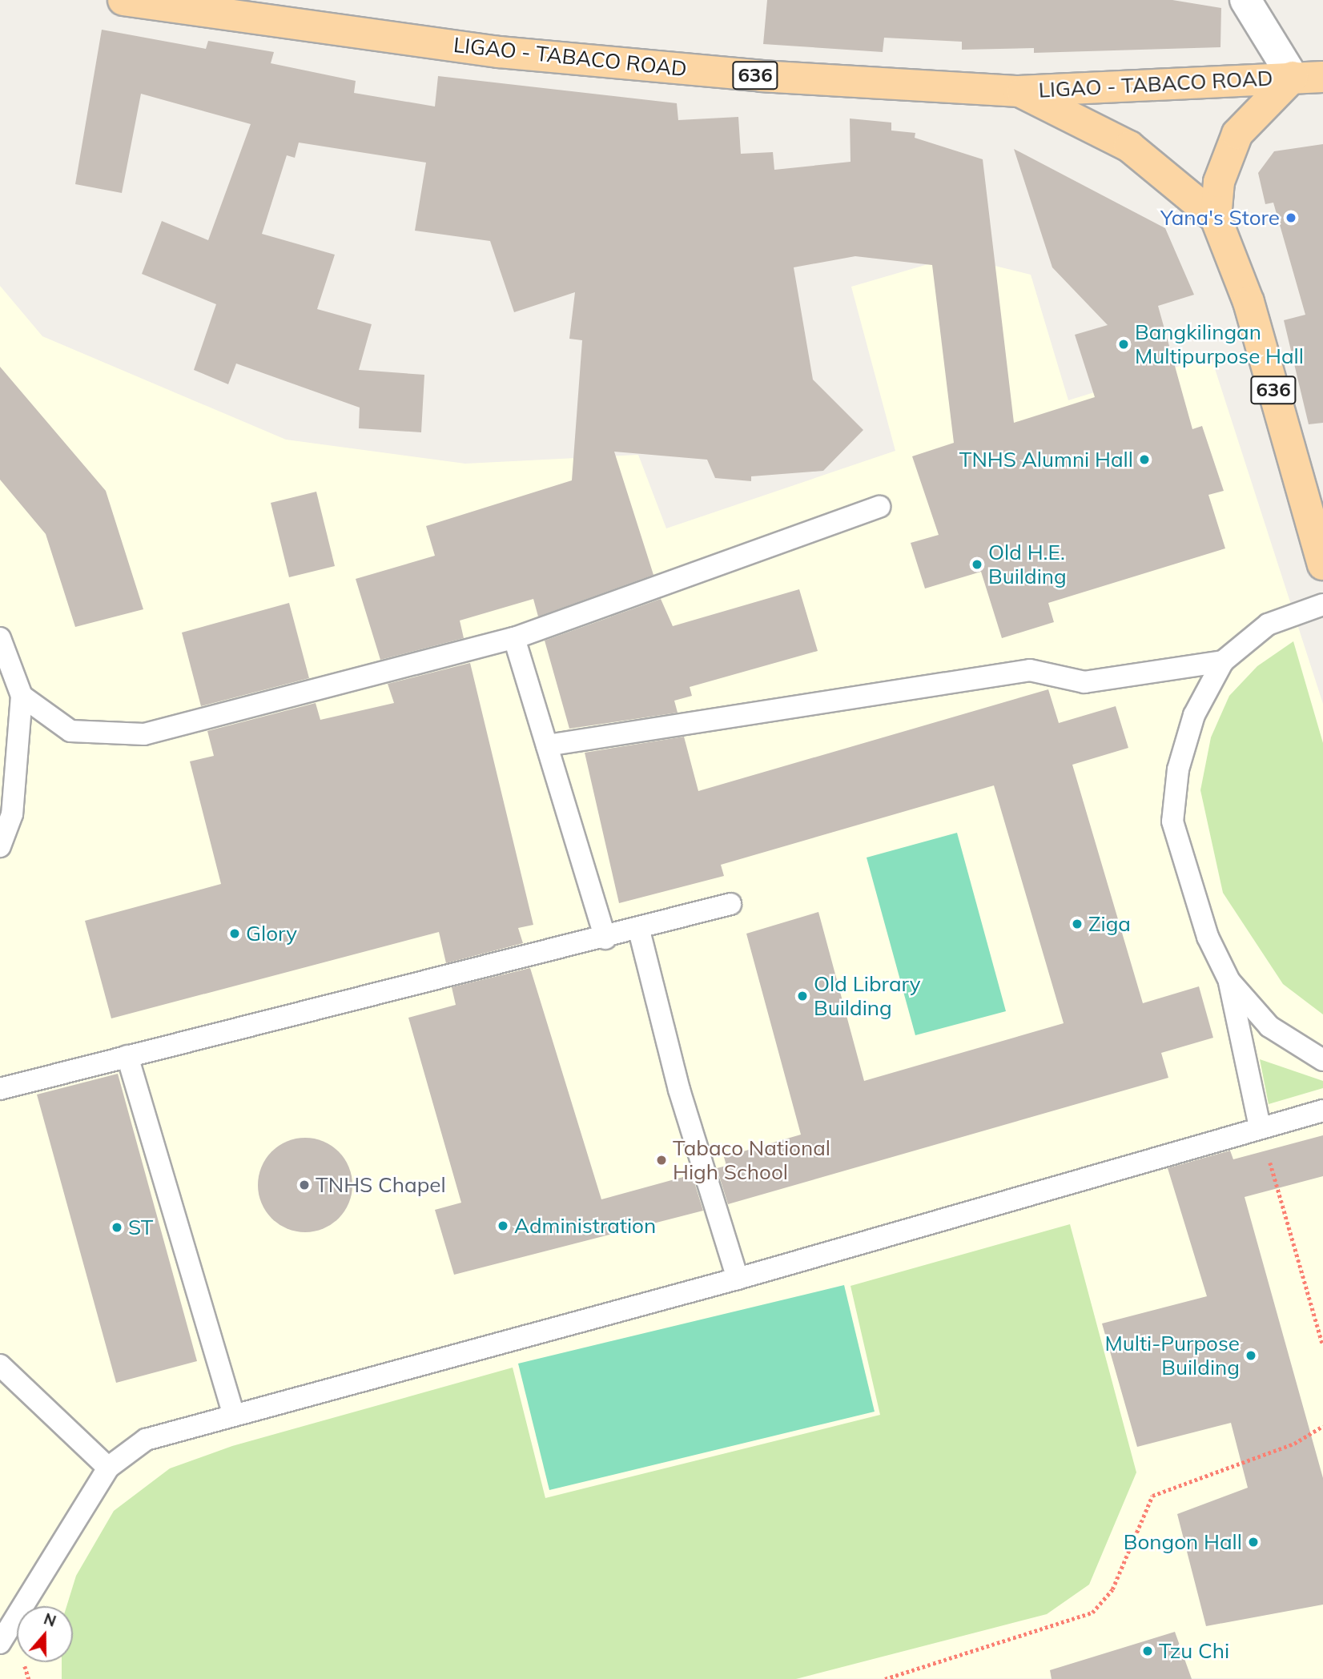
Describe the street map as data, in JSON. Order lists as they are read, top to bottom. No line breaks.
{"streets":{"main road":["LIGAO - TABACO ROAD","636"]},"crossings":[["LIGAO - TABACO ROAD","636"]],"places":["Yana's Store","Bangkilingan Multipurpose Hall","TNHS Alumni Hall","Old H.E. Building","Ziga","Glory","Old Library Building","Tabaco National High School","TNHS Chapel","Administration","ST","Multi-Purpose Building","Bongon Hall","Tzu Chi"],"north":"top"}
